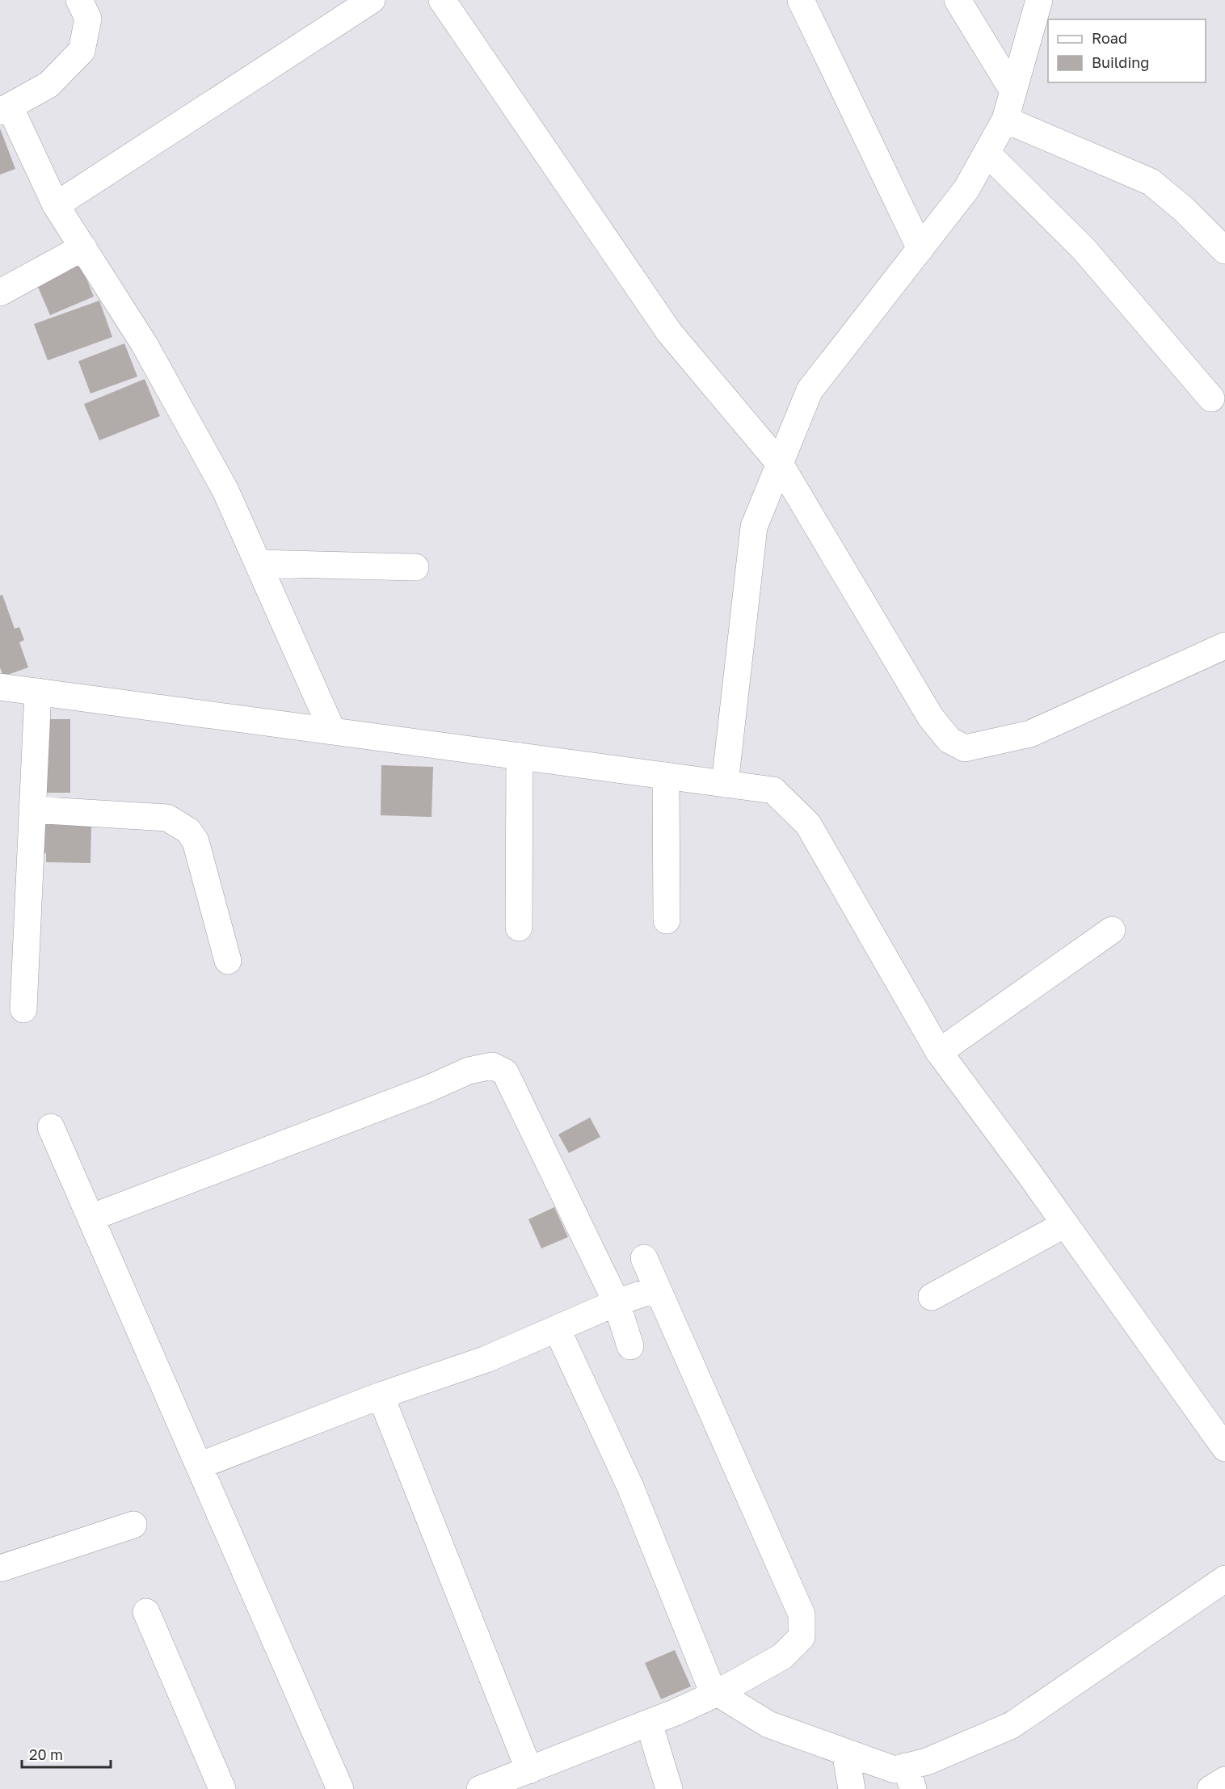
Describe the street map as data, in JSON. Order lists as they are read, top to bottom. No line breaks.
{"legend":["Road","Building"],"scale_bar":"20 m"}
